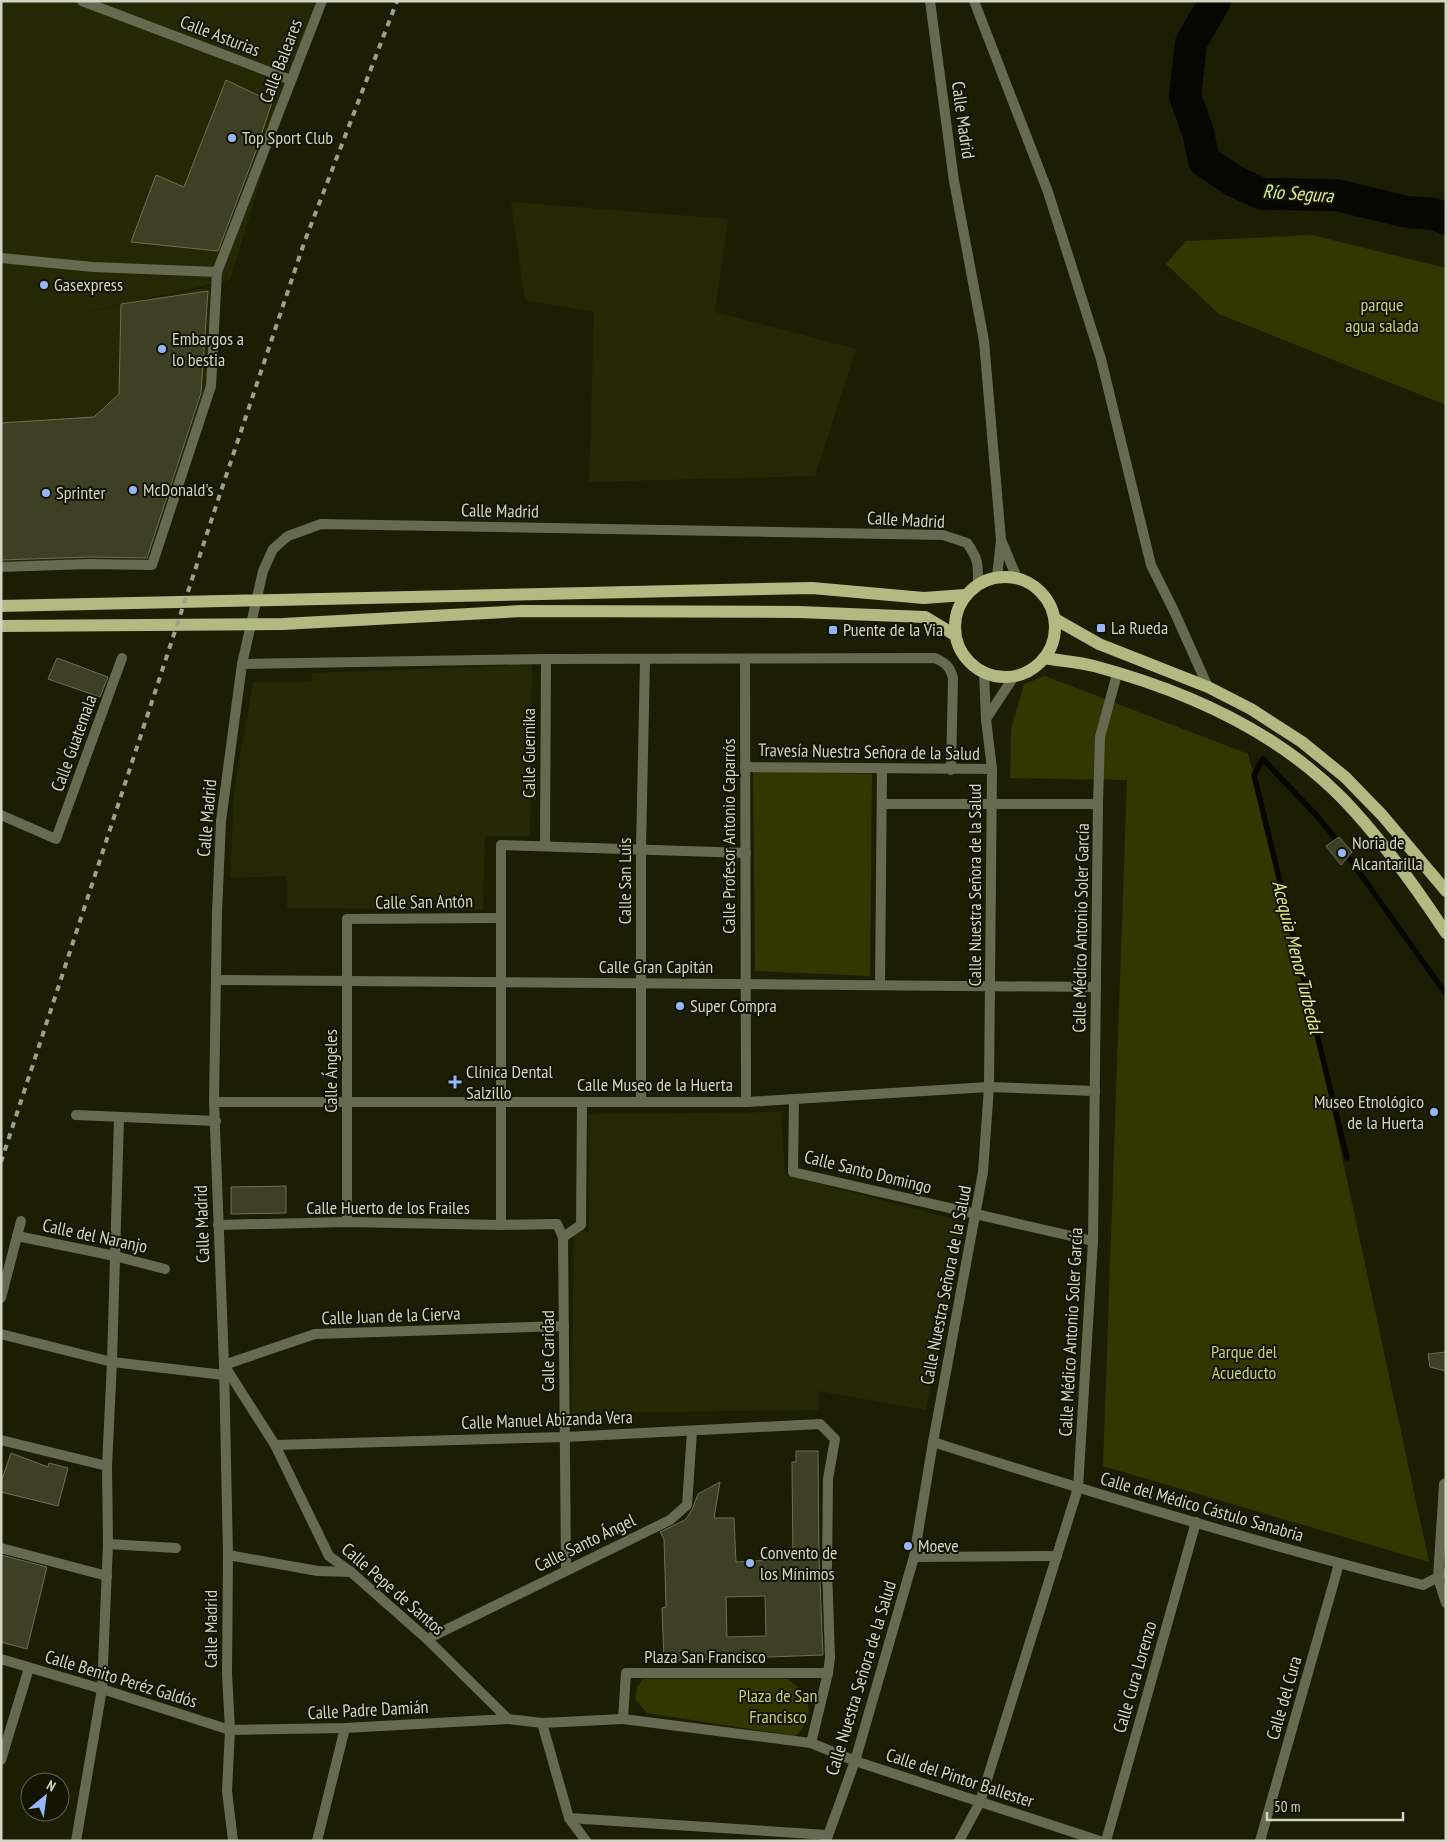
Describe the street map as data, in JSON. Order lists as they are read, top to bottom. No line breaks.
{"streets":{"street":["Calle Asturias","Calle Baleares","Calle Madrid","Calle Guatemala","Travesía Nuestra Señora de la Salud","Calle Guernika","Calle Profesor Antonio Caparrós","Calle San Luis","Calle Nuestra Señora de la Salud","Calle San Antón","Calle Médico Antonio Soler García","Calle Gran Capitán","Calle Ángeles","Calle Museo de la Huerta","Calle Santo Domingo","Calle Huerto de los Frailes","Calle del Naranjo","Calle Juan de la Cierva","Calle Caridad","Calle Manuel Abizanda Vera","Calle del Médico Cástulo Sanabria","Calle Santo Ángel","Calle Pepe de Santos","Plaza San Francisco","Calle Cura Lorenzo","Calle Benito Peréz Galdós","Calle del Cura","Calle Padre Damián","Calle del Pintor Ballester"]},"crossings":[["Calle Asturias","Calle Baleares"],["Calle Madrid","Calle Nuestra Señora de la Salud"],["Calle Madrid","Calle Gran Capitán"],["Calle Madrid","Calle Museo de la Huerta"],["Calle Madrid","Calle Huerto de los Frailes"],["Calle Madrid","Calle Juan de la Cierva"],["Calle Madrid","Calle Pepe de Santos"],["Calle Madrid","Calle Benito Peréz Galdós"],["Calle Madrid","Calle Padre Damián"],["Travesía Nuestra Señora de la Salud","Calle Profesor Antonio Caparrós"],["Travesía Nuestra Señora de la Salud","Calle Nuestra Señora de la Salud"],["Calle Profesor Antonio Caparrós","Calle Gran Capitán"],["Calle Profesor Antonio Caparrós","Calle Museo de la Huerta"],["Calle San Luis","Calle Gran Capitán"],["Calle San Luis","Calle Museo de la Huerta"],["Calle Nuestra Señora de la Salud","Calle Gran Capitán"],["Calle Nuestra Señora de la Salud","Calle Museo de la Huerta"],["Calle Nuestra Señora de la Salud","Calle Santo Domingo"],["Calle Nuestra Señora de la Salud","Calle del Médico Cástulo Sanabria"],["Calle Nuestra Señora de la Salud","Calle del Pintor Ballester"],["Calle San Antón","Calle Ángeles"],["Calle Médico Antonio Soler García","Calle Gran Capitán"],["Calle Médico Antonio Soler García","Calle Museo de la Huerta"],["Calle Médico Antonio Soler García","Calle Santo Domingo"],["Calle Médico Antonio Soler García","Calle del Médico Cástulo Sanabria"],["Calle Médico Antonio Soler García","Calle del Pintor Ballester"],["Calle Gran Capitán","Calle Ángeles"],["Calle Ángeles","Calle Museo de la Huerta"],["Calle Ángeles","Calle Huerto de los Frailes"],["Calle Museo de la Huerta","Calle Santo Domingo"],["Calle Huerto de los Frailes","Calle Caridad"],["Calle Juan de la Cierva","Calle Caridad"],["Calle Juan de la Cierva","Calle Pepe de Santos"],["Calle Caridad","Calle Manuel Abizanda Vera"],["Calle Caridad","Calle Santo Ángel"],["Calle Manuel Abizanda Vera","Calle Santo Ángel"],["Calle Manuel Abizanda Vera","Calle Pepe de Santos"],["Calle Manuel Abizanda Vera","Plaza San Francisco"],["Calle del Médico Cástulo Sanabria","Calle Cura Lorenzo"],["Calle del Médico Cástulo Sanabria","Calle del Cura"],["Calle Santo Ángel","Calle Pepe de Santos"],["Calle Pepe de Santos","Calle Padre Damián"],["Calle Benito Peréz Galdós","Calle Padre Damián"]],"water":["Río Segura","Acequia Menor Turbedal"],"parks":["parque agua salada","Parque del Acueducto","Plaza de San Francisco"],"places":{"other":["Top Sport Club","Gasexpress","Embargos a lo bestia","McDonald's","Sprinter","Noria de Alcantarilla","Super Compra","Museo Etnológico de la Huerta","Moeve","Convento de los Mínimos"],"transit":["La Rueda","Puente de la Via"],"health":["Clínica Dental Salzillo"]},"scale_bar":"50 m","north":"top right"}
